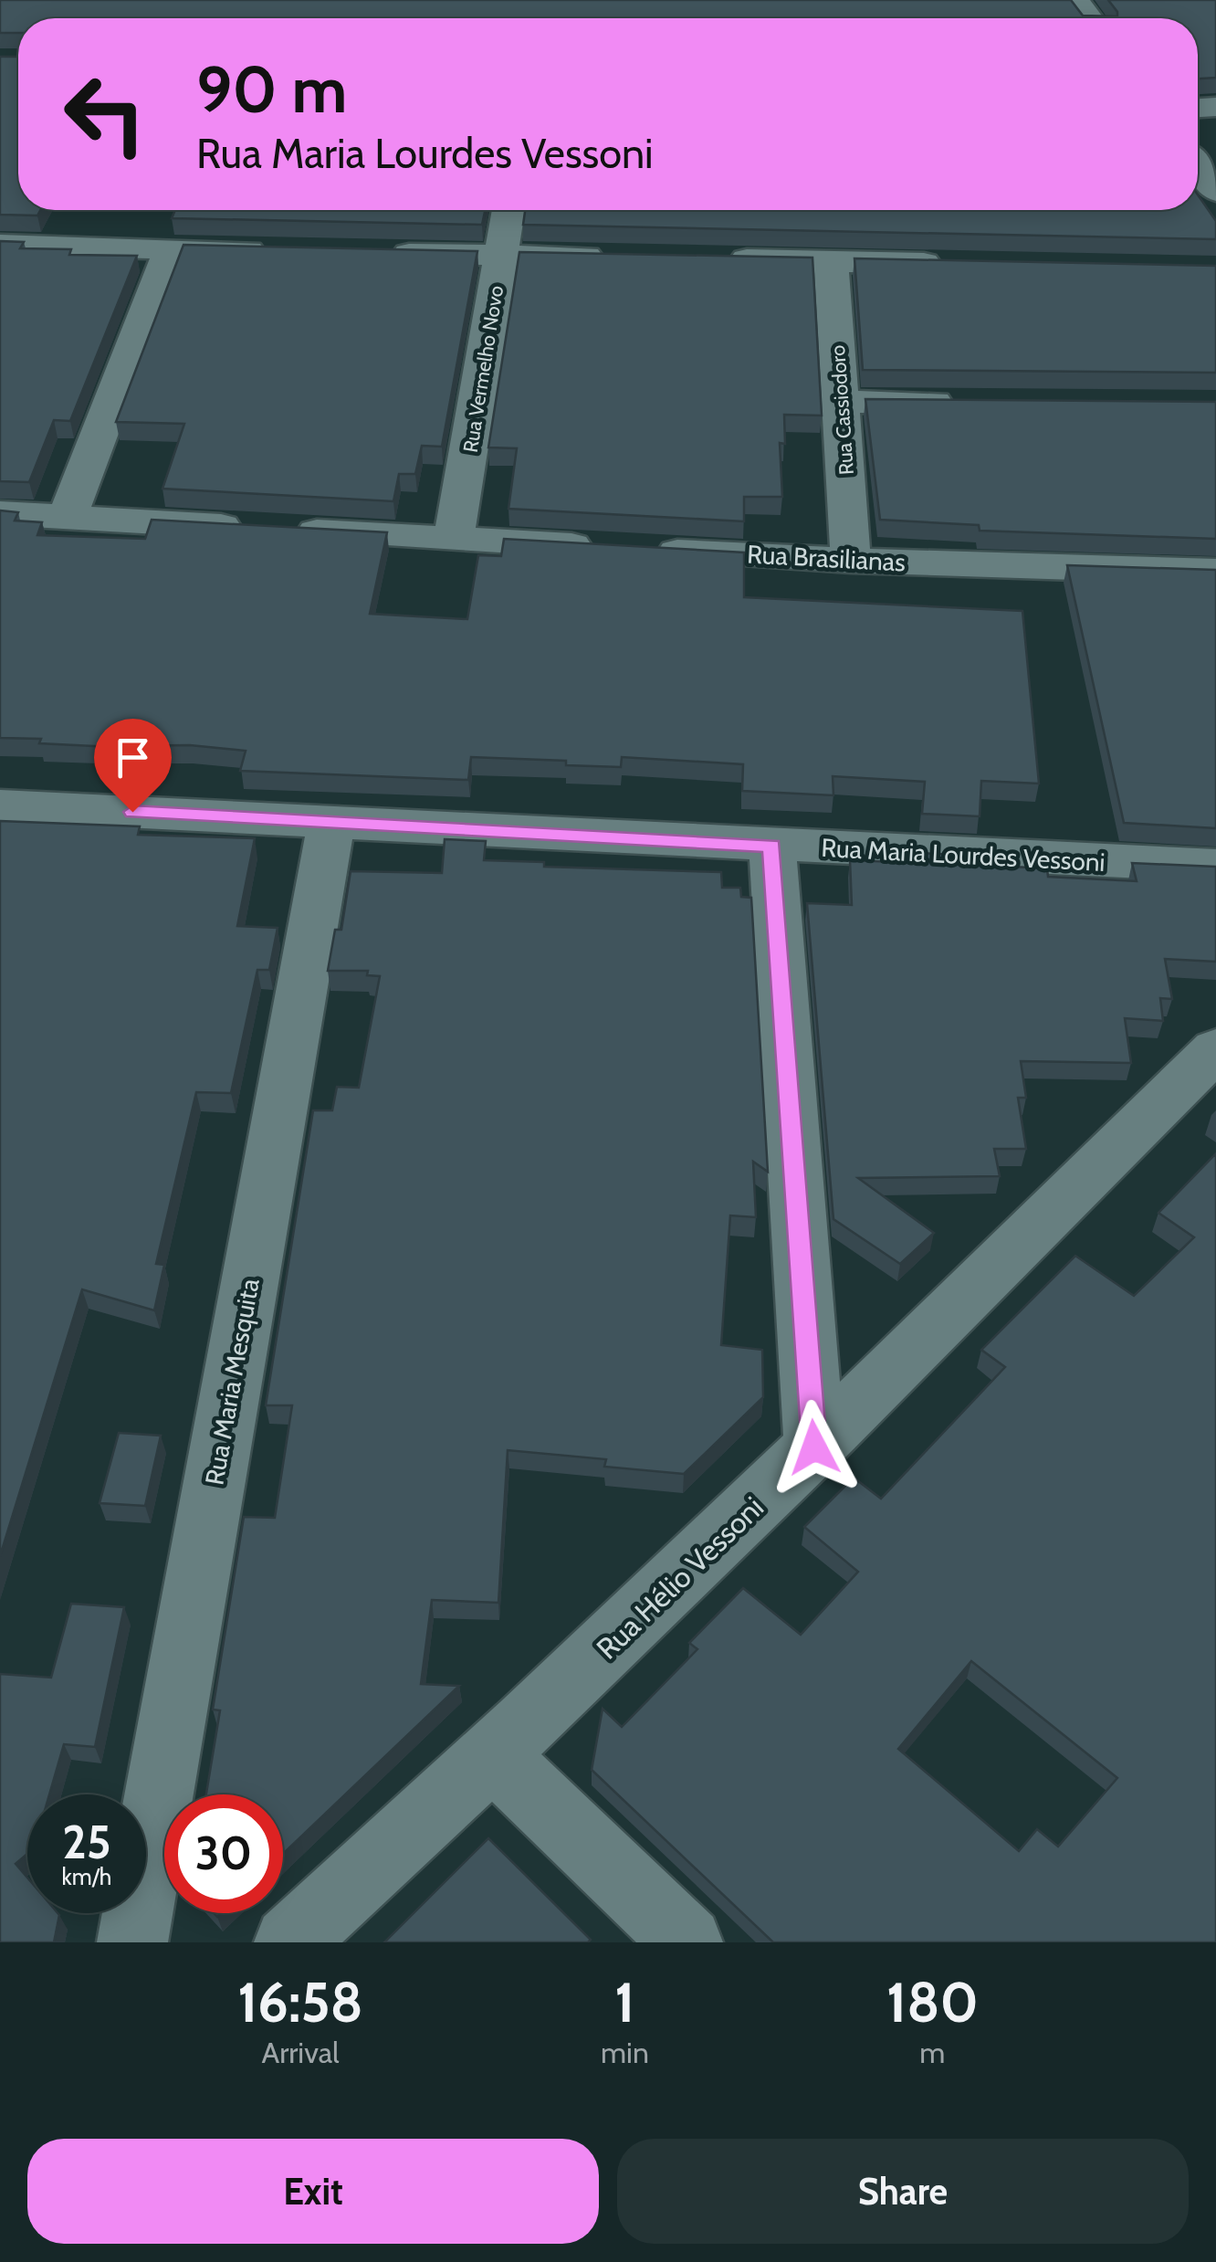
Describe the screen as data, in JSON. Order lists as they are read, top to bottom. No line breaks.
{"streets":{"street":["Rua Vermelho Novo","Rua Cassiodoro","Rua Brasilianas","Rua Maria Lourdes Vessoni","Rua Maria Mesquita","Rua Hélio Vessoni"]},"crossings":[["Rua Vermelho Novo","Rua Brasilianas"],["Rua Cassiodoro","Rua Brasilianas"],["Rua Maria Lourdes Vessoni","Rua Maria Mesquita"]],"page":{"turn":["90 m","Rua Maria Lourdes Vessoni"],"speed":"25 km/h","limit":"30","eta":["16:58","Arrival","1","min","180","m"],"buttons":["Exit","Share"]}}
